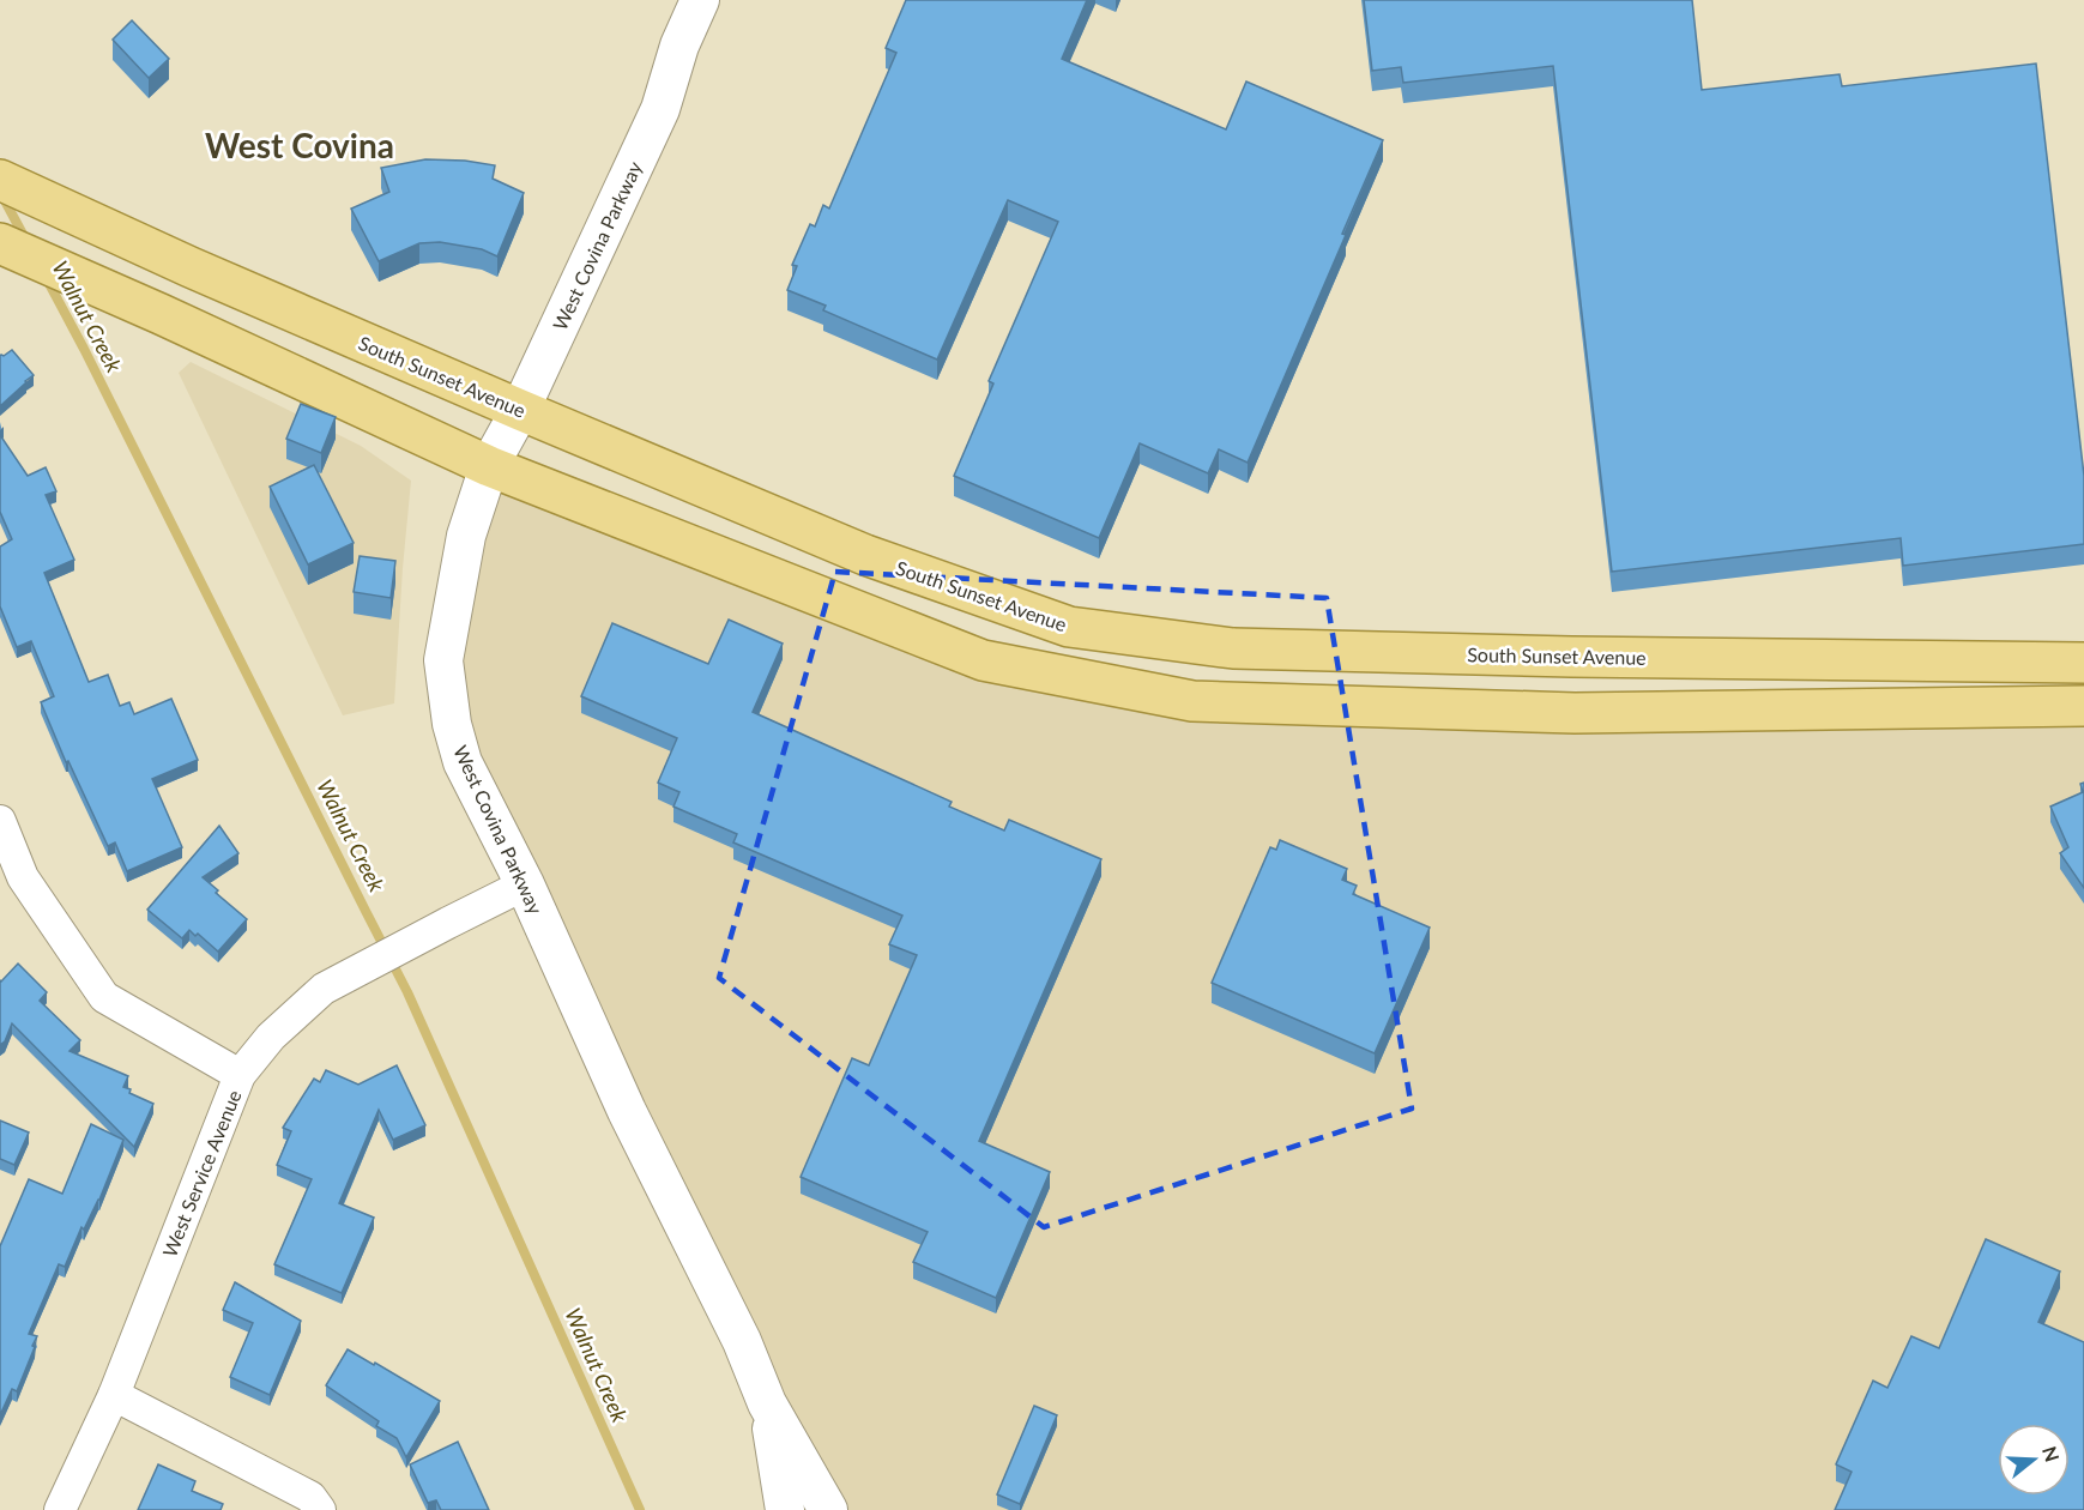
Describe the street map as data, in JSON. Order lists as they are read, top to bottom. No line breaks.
{"streets":{"main road":["South Sunset Avenue"],"street":["West Covina Parkway","West Service Avenue"]},"crossings":[["West Covina Parkway","South Sunset Avenue"],["West Covina Parkway","West Service Avenue"]],"districts":["West Covina"],"water":["Walnut Creek"],"north":"right"}
